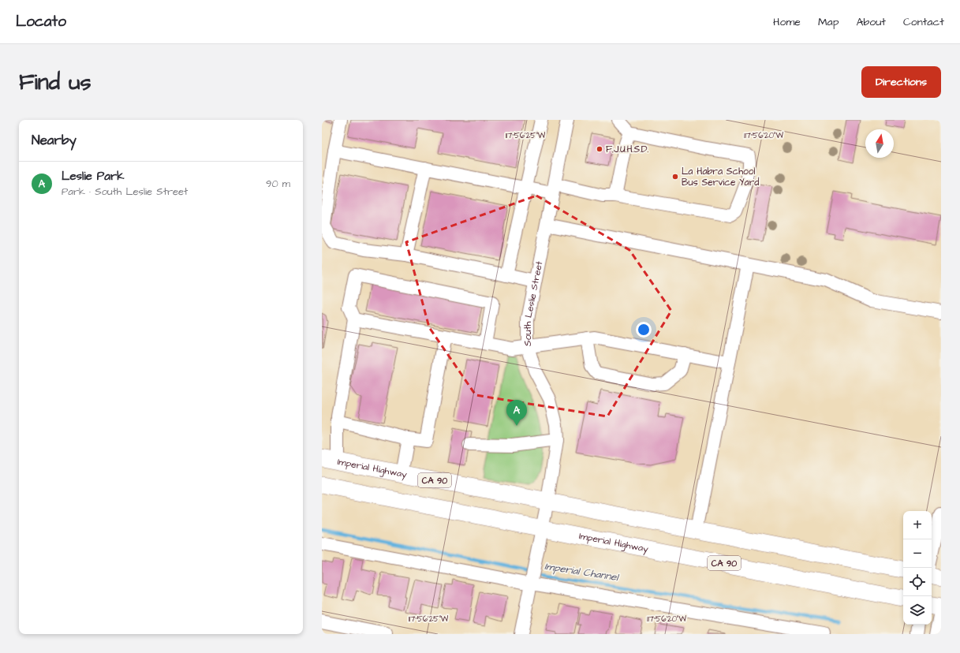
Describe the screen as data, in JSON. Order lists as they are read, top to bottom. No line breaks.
{"streets":{"main road":["Imperial Highway","CA 90"],"street":["South Leslie Street"]},"crossings":[["South Leslie Street","Imperial Highway"]],"water":["Imperial Channel"],"places":["F.J.U.H.S.D.","La Habra School Bus Service Yard"],"north":"top","page":{"header":"Locato","nav":["Home","Map","About","Contact"],"buttons":"Directions","title":"Find us","heading":"Nearby","list":[{"mark":"A","name":"Leslie Park","note":"Park · South Leslie Street","value":"90 m"}],"pins":"A","map_buttons":["+","−"]},"coordinates":["117°56'25\"W","117°56'20\"W"]}
